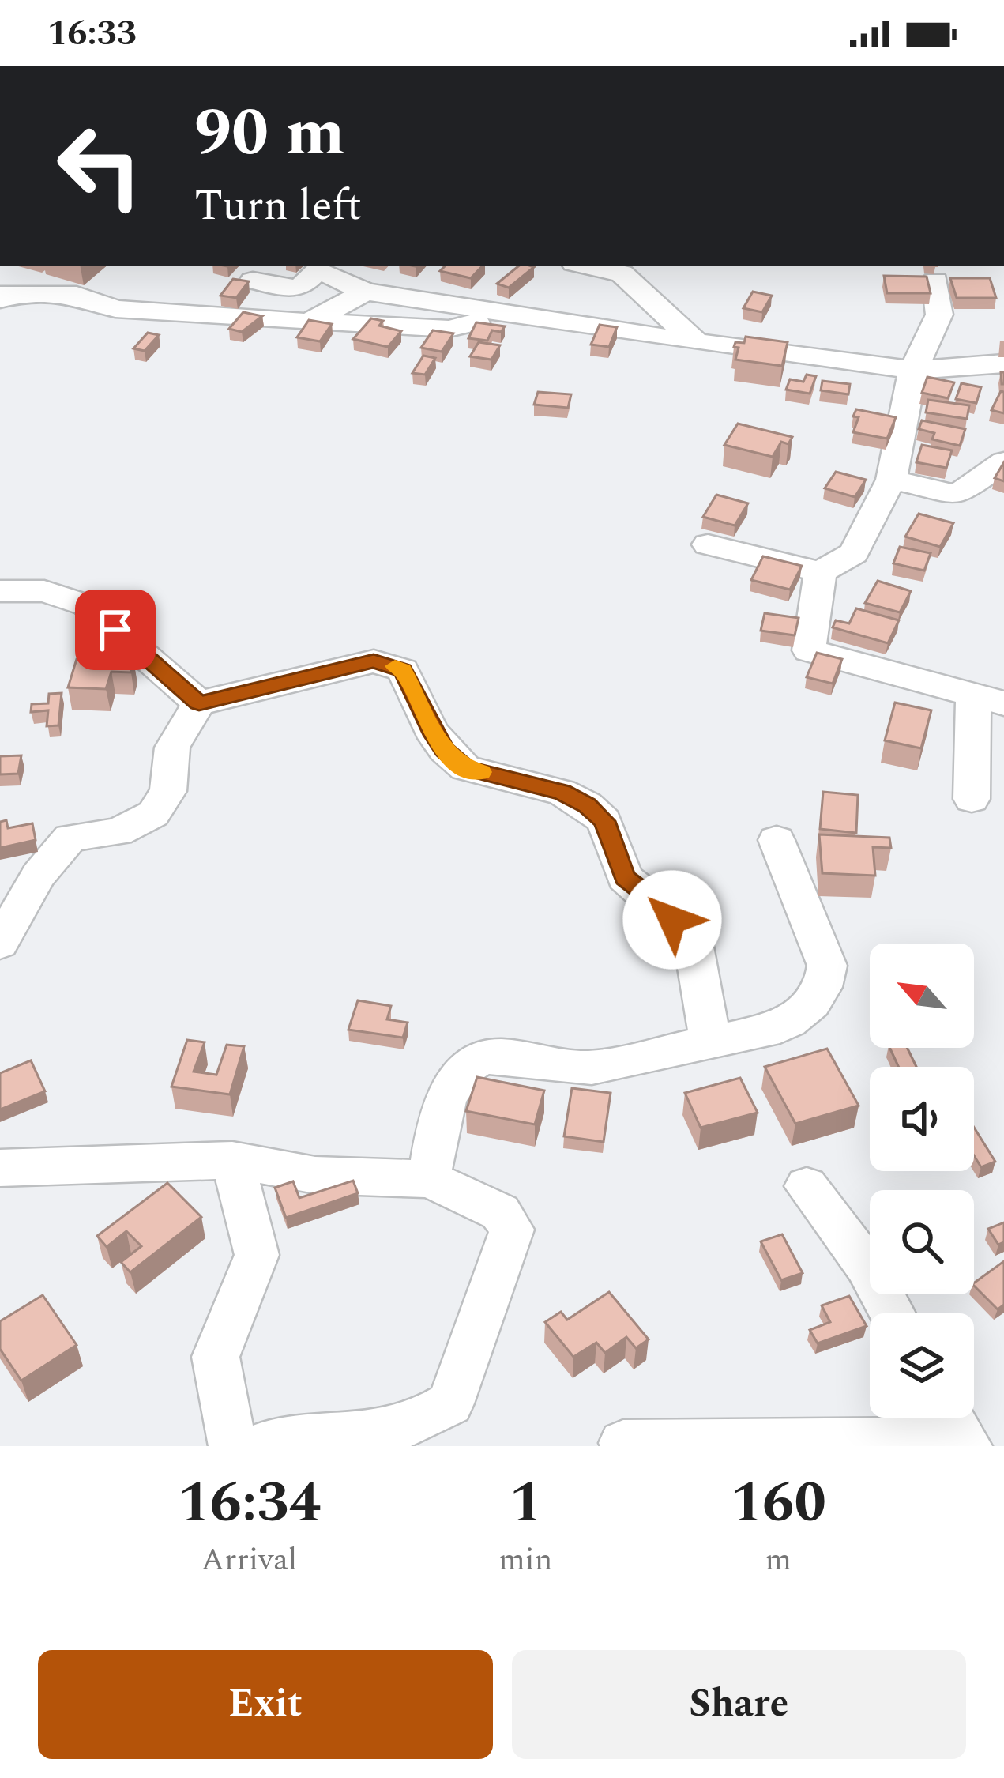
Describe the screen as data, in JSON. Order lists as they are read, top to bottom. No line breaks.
{"north":"top left","page":{"status":"16:33","turn":["90 m","Turn left"],"eta":["16:34","Arrival","1","min","160","m"],"buttons":["Exit","Share"]}}
